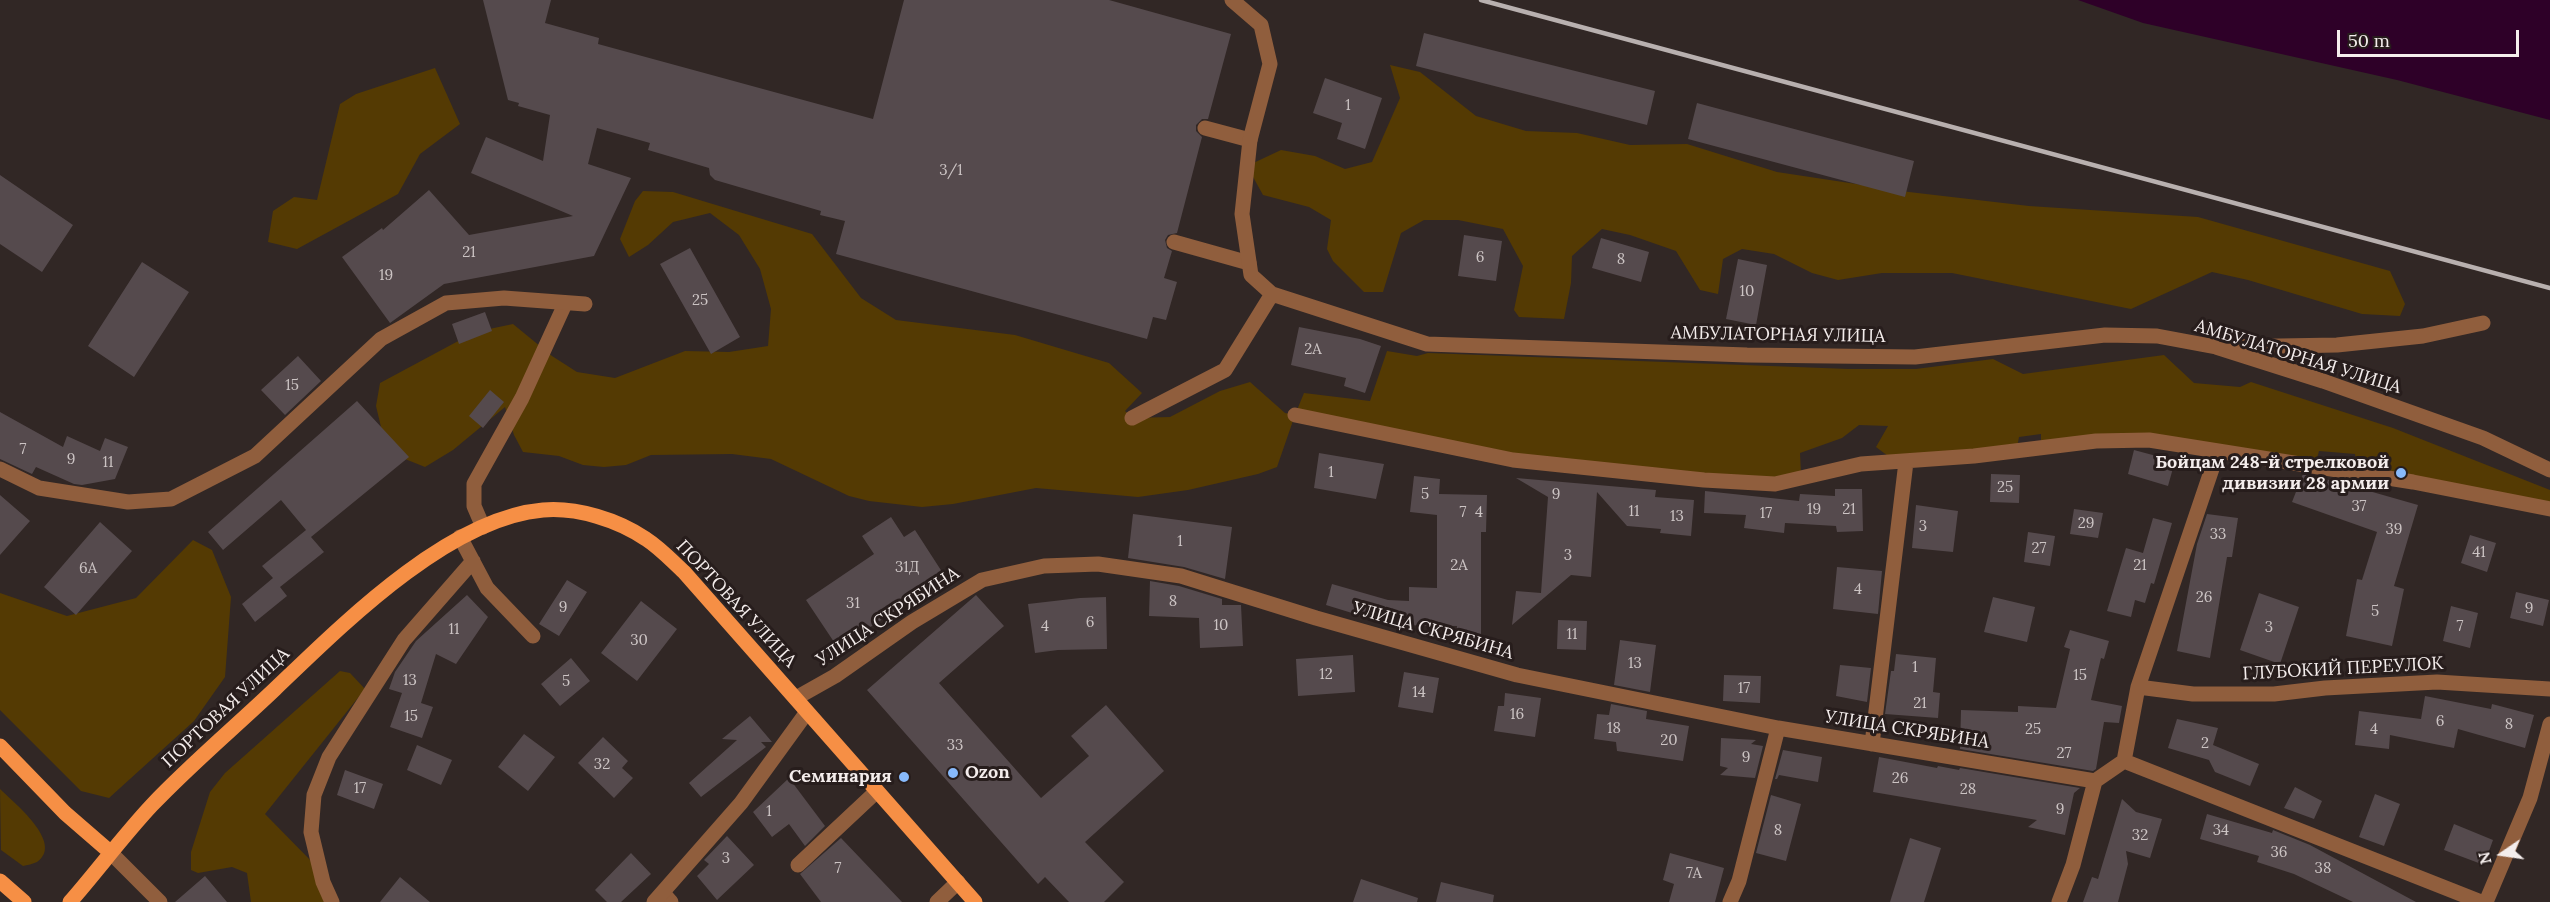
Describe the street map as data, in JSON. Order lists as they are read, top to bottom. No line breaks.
{"streets":{"main road":["ПОРТОВАЯ УЛИЦА"],"street":["АМБУЛАТОРНАЯ УЛИЦА","УЛИЦА СКРЯБИНА","ГЛУБОКИЙ ПЕРЕУЛОК"]},"crossings":[["ПОРТОВАЯ УЛИЦА","УЛИЦА СКРЯБИНА"]],"places":["Бойцам 248-й стрелковой дивизии 28 армии","Ozon","Семинария"],"house_numbers":["1","3/1","21","6","8","19","10","25","2А","15","7","9","11","1","25","5","9","37","19","21","11","7","4","17","13","29","3","39","33","1","27","41","3","2А","21","31Д","6А","4","26","8","31","9","9","5","6","10","4","7","3","11","11","30","13","1","12","15","13","5","17","14","21","16","15","6","8","18","25","4","20","2","33","27","9","32","26","17","28","9","1","8","34","32","36","3","7","38","7А"],"scale_bar":"50 m","north":"left"}
